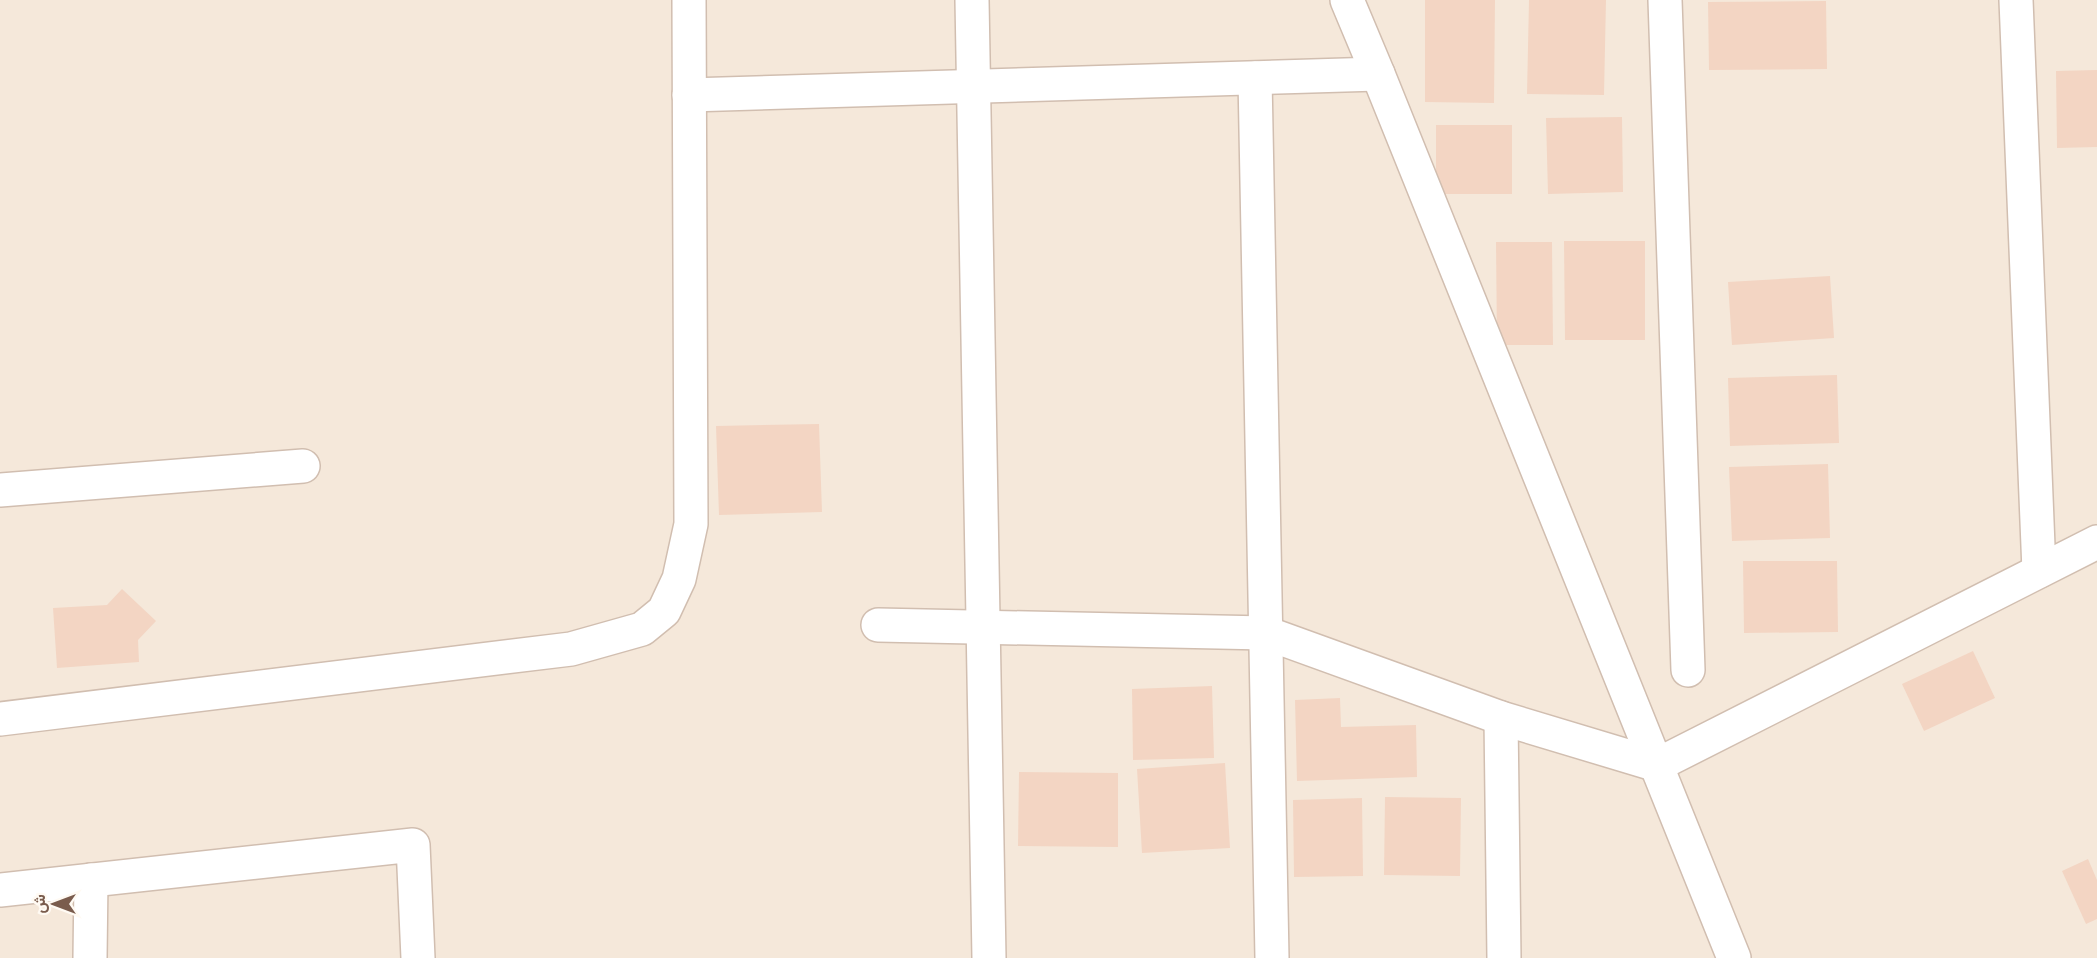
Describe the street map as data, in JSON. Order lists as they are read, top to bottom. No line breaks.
{"north":"left"}
